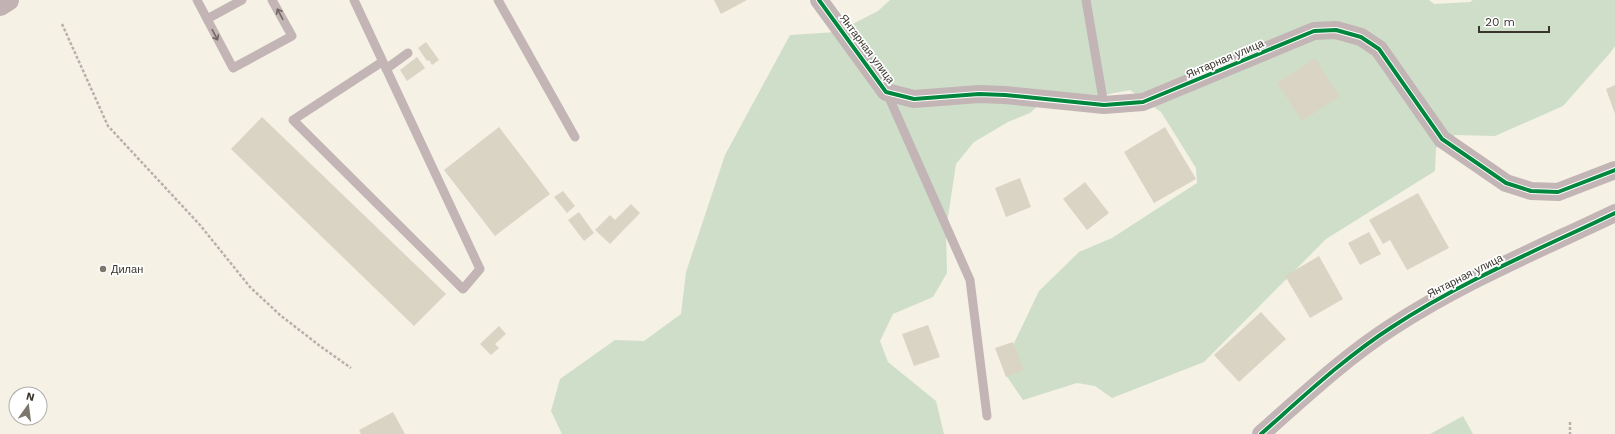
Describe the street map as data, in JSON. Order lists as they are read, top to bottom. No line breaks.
{"streets":{"street":["Янтарная улица"]},"places":["Дилан"],"scale_bar":"20 m","north":"top"}
